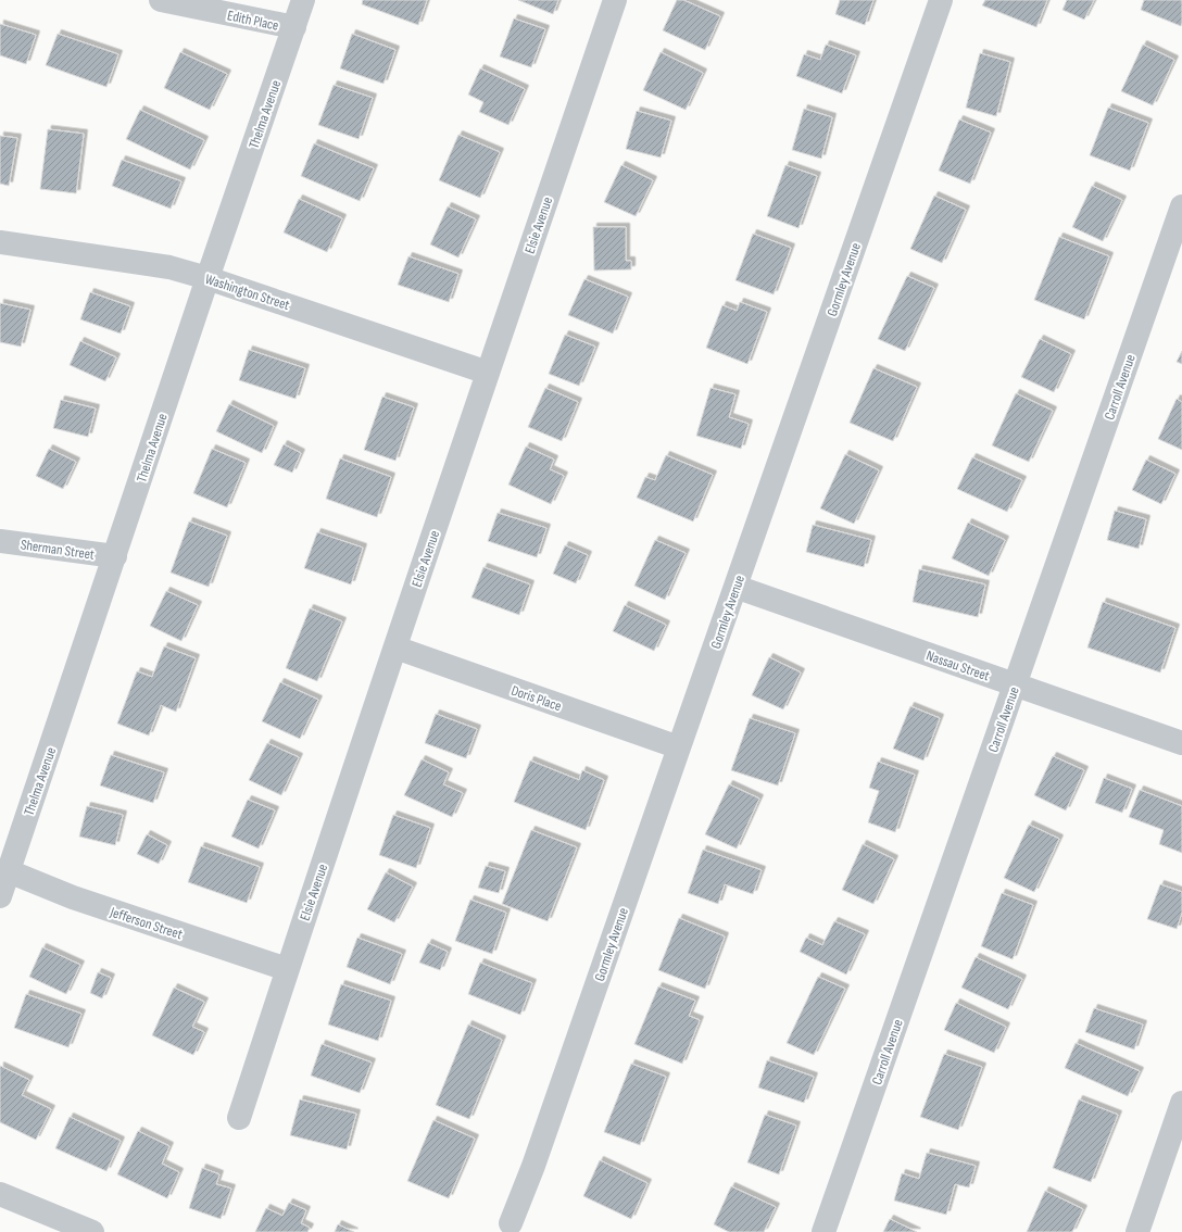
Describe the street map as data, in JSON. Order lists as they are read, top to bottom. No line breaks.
{"streets":{"street":["Edith Place","Thelma Avenue","Elsie Avenue","Gormley Avenue","Washington Street","Carroll Avenue","Sherman Street","Nassau Street","Doris Place","Jefferson Street"]},"crossings":[["Edith Place","Thelma Avenue"],["Thelma Avenue","Washington Street"],["Thelma Avenue","Sherman Street"],["Thelma Avenue","Jefferson Street"],["Elsie Avenue","Washington Street"],["Elsie Avenue","Doris Place"],["Elsie Avenue","Jefferson Street"],["Gormley Avenue","Nassau Street"],["Gormley Avenue","Doris Place"],["Carroll Avenue","Nassau Street"]]}
